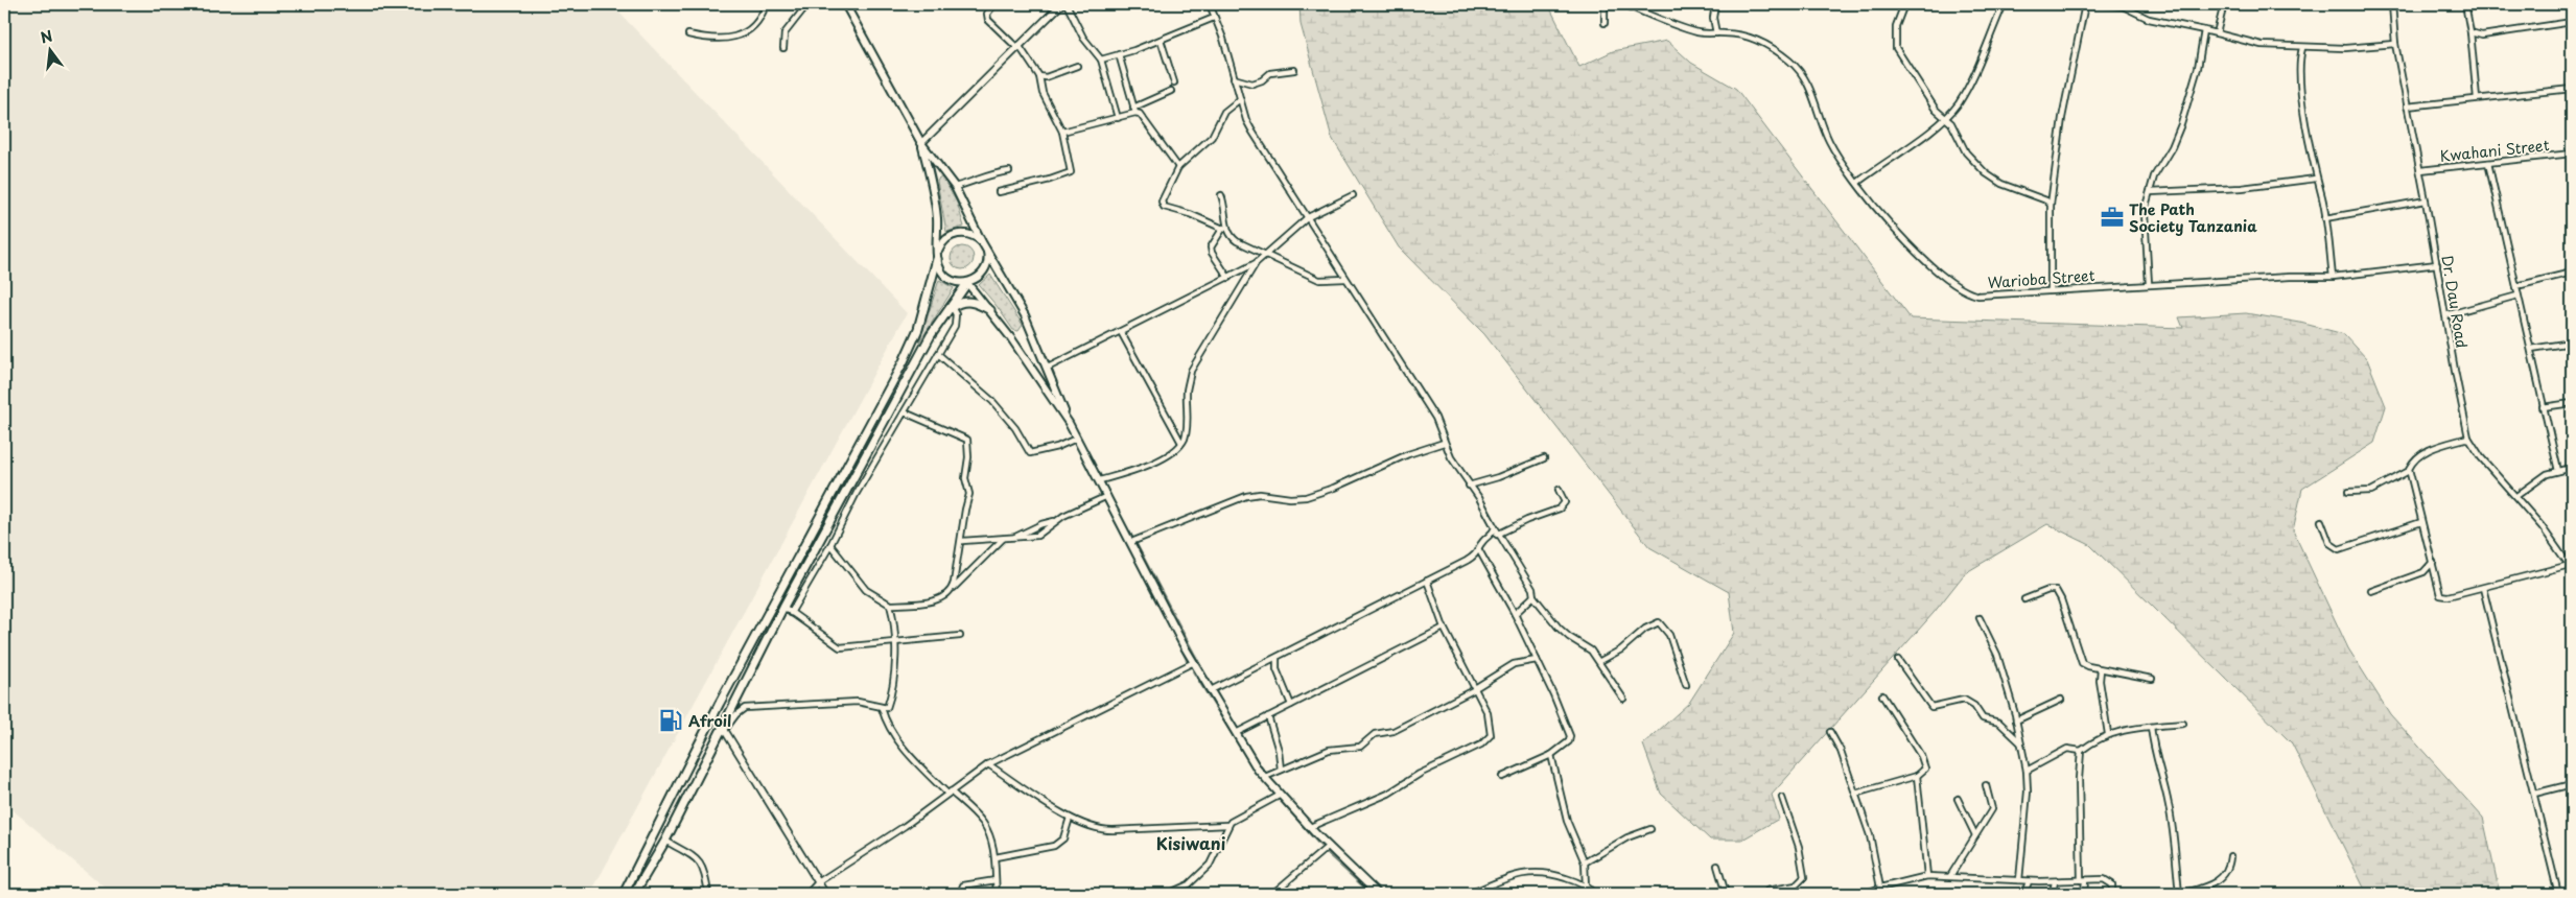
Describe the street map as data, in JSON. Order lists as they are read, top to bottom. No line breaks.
{"streets":{"street":["Kwahani Street","Warioba Street","Dr. Dau Road"]},"crossings":[["Kwahani Street","Dr. Dau Road"],["Warioba Street","Dr. Dau Road"]],"districts":["Kisiwani"],"places":{"office":["The Path Society Tanzania"],"fuel station":["Afroil"]},"north":"top"}
